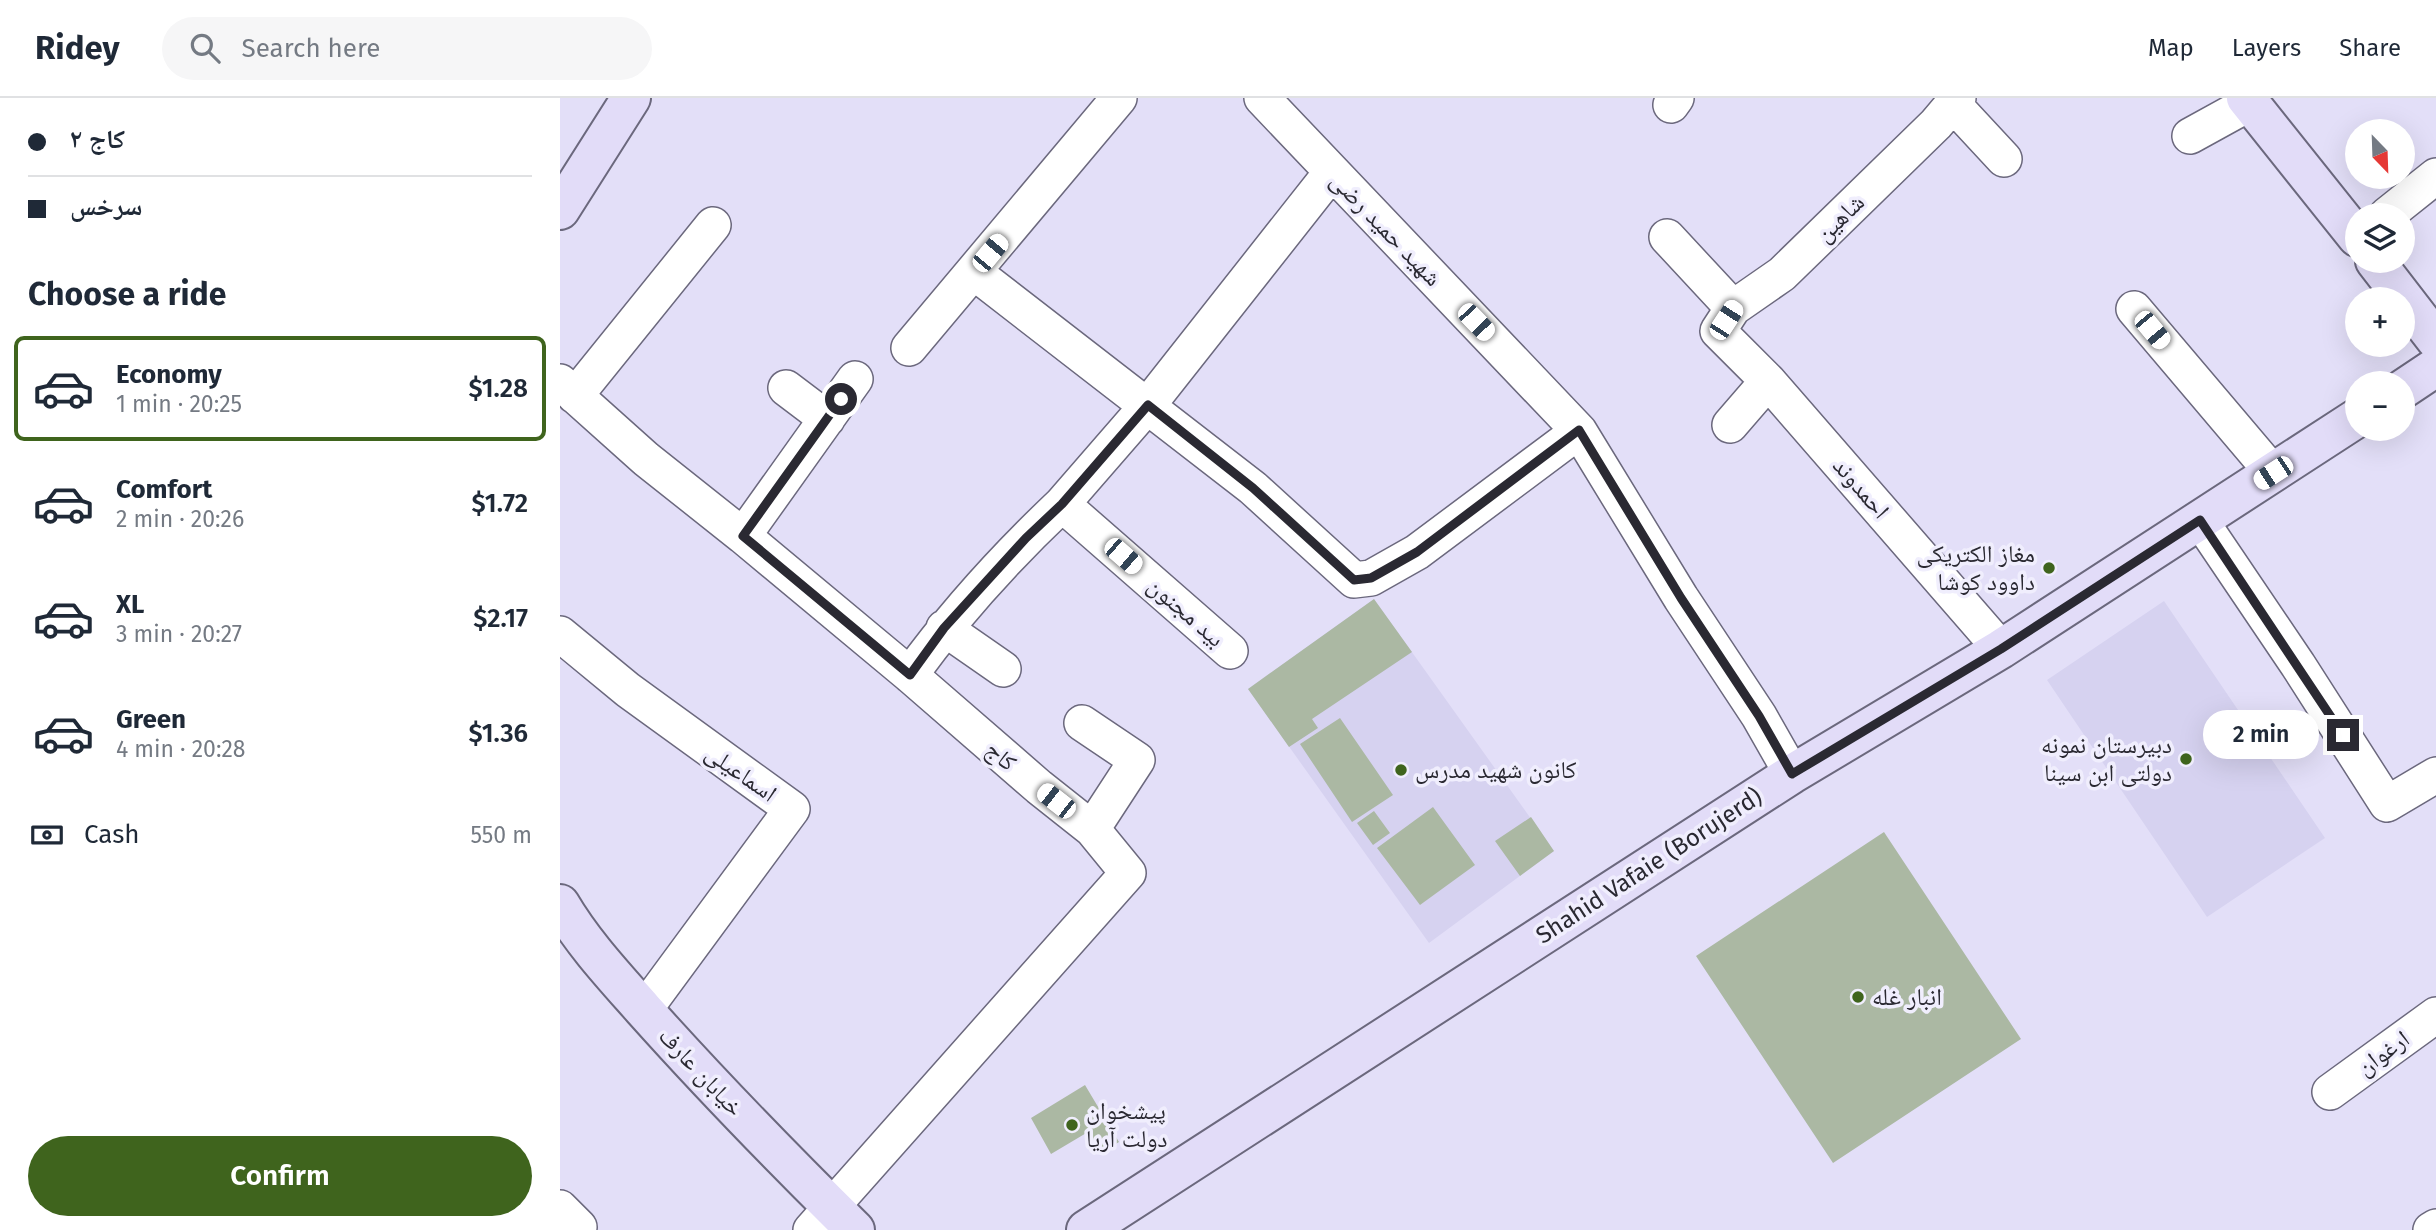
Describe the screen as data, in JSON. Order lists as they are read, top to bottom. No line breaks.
{"streets":{"main road":["Shahid Vafaie (Borujerd)","خیابان عارف"],"street":["شاهین","شهید حمید رضی","احمدوند","بید مجنون","کاج","اسماعیلی","ارغوان"]},"crossings":[["شاهین","احمدوند"],["شهید حمید رضی","Shahid Vafaie (Borujerd)"],["احمدوند","Shahid Vafaie (Borujerd)"],["کاج","خیابان عارف"],["اسماعیلی","خیابان عارف"]],"places":["مغاز الکتریکی داوود کوشا","دبیرستان نمونه دولتی ابن سینا","کانون شهید مدرس","انبار غله","پیشخوان دولت آریا"],"north":"bottom right","page":{"header":"Ridey","search":"Search here","nav":["Map","Layers","Share"],"banner":["کاج ۲","سرخس"],"map_buttons":["+","−"],"heading":"Choose a ride","list":[{"name":"Economy","note":"1 min · 20:25","value":"$1.28"},{"name":"Comfort","note":"2 min · 20:26","value":"$1.72"},{"name":"XL","note":"3 min · 20:27","value":"$2.17"},{"name":"Green","note":"4 min · 20:28","value":"$1.36"}],"bubble":"2 min","pay":["Cash","550 m"],"buttons":"Confirm"}}
